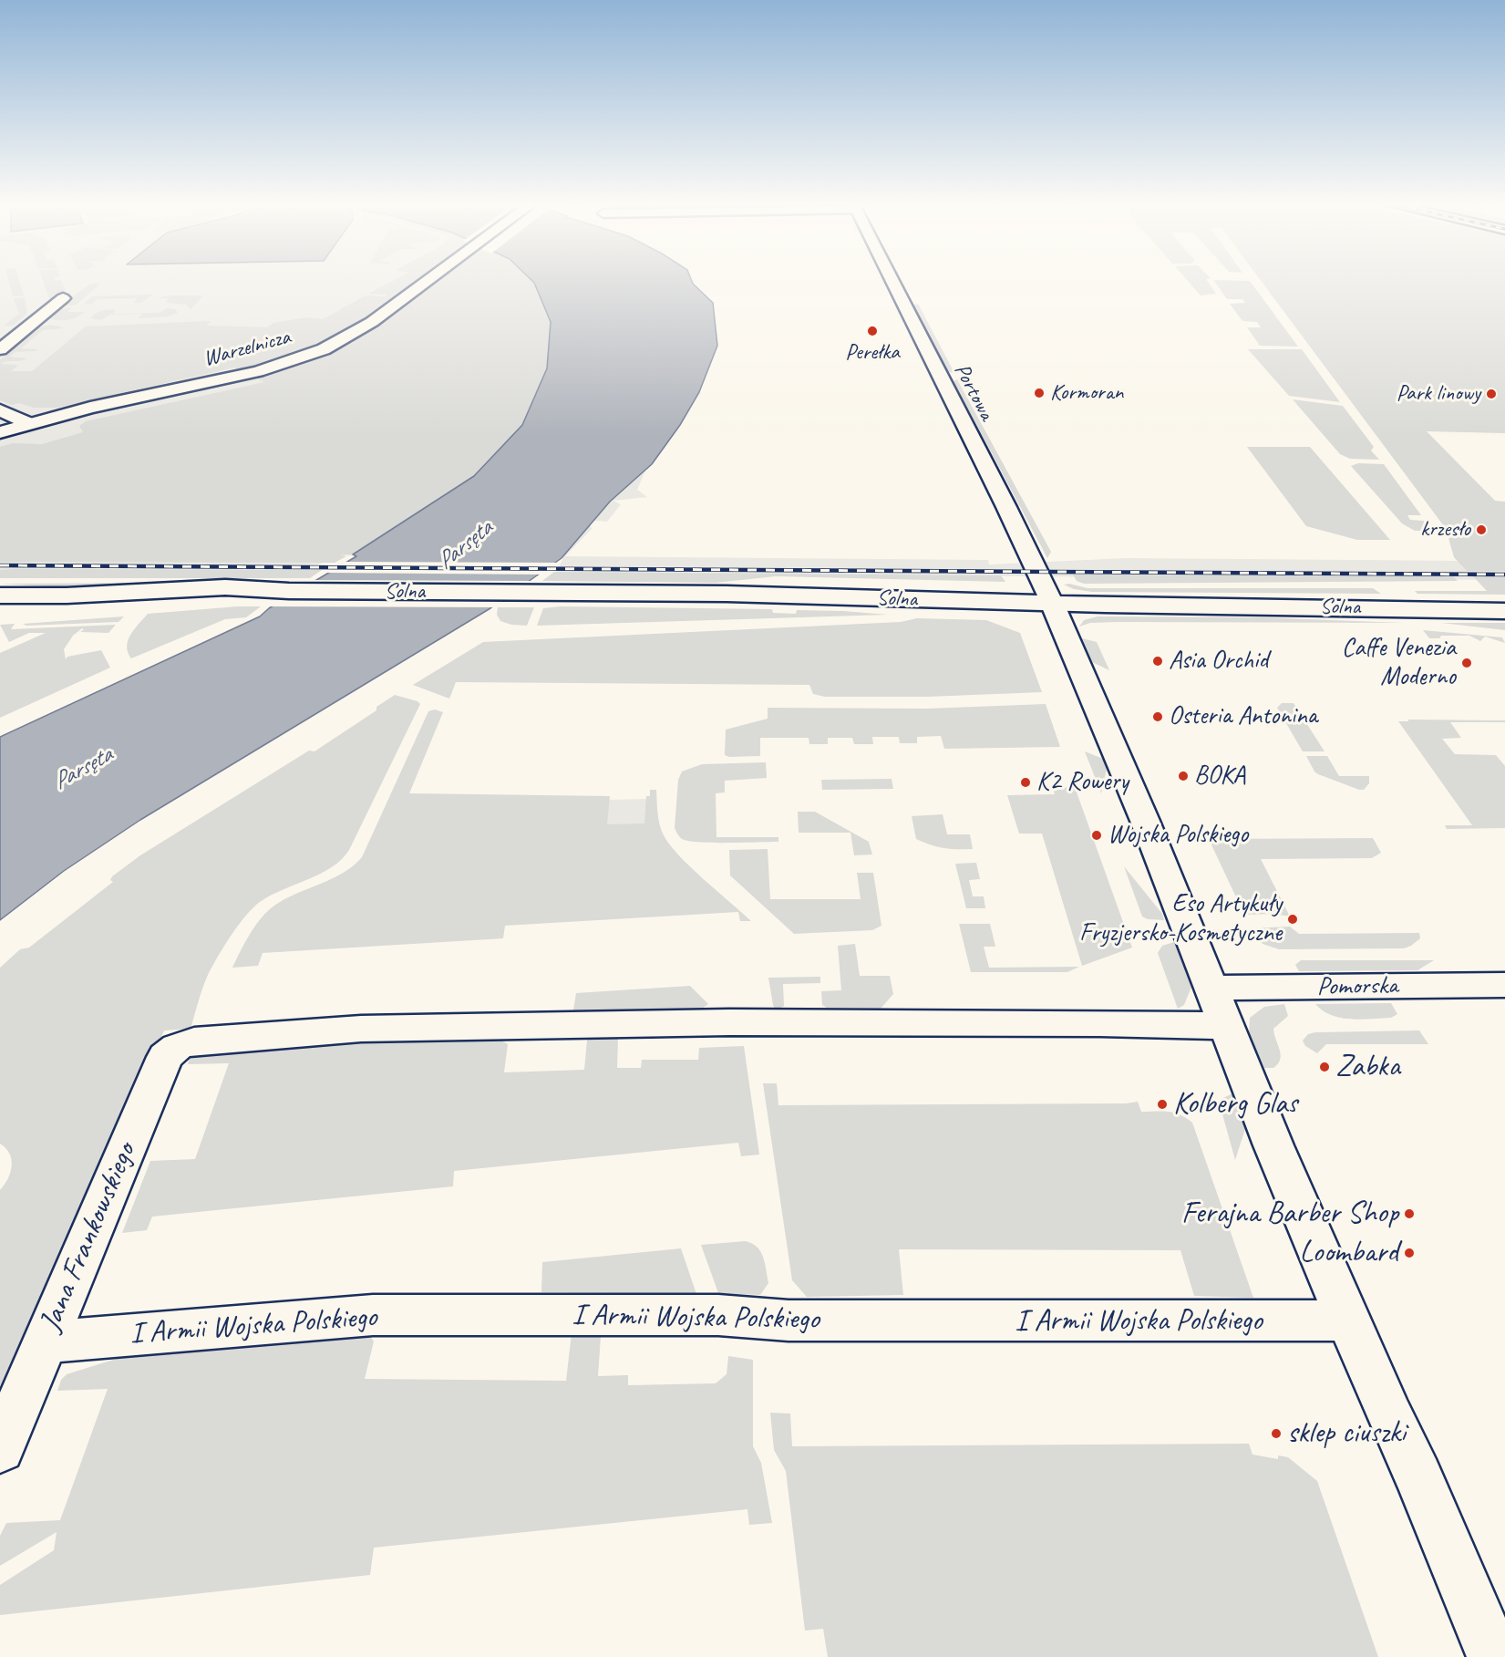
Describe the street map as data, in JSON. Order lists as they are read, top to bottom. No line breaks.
{"streets":{"street":["Warzelnicza","Portowa","Solna","Pomorska","Jana Frankowskiego","I Armii Wojska Polskiego"]},"crossings":[["Portowa","Solna"],["Jana Frankowskiego","I Armii Wojska Polskiego"]],"water":["Parsęta"],"places":["Perełka","Kormoran","Park linowy","krzesło","Asia Orchid","Caffe Venezia Moderno","Osteria Antonina","BOKA","K2 Rowery","Wojska Polskiego","Eso Artykuły Fryzjersko-Kosmetyczne","Zabka","Kolberg Glas","Ferajna Barber Shop","Loombard","sklep ciuszki"]}
